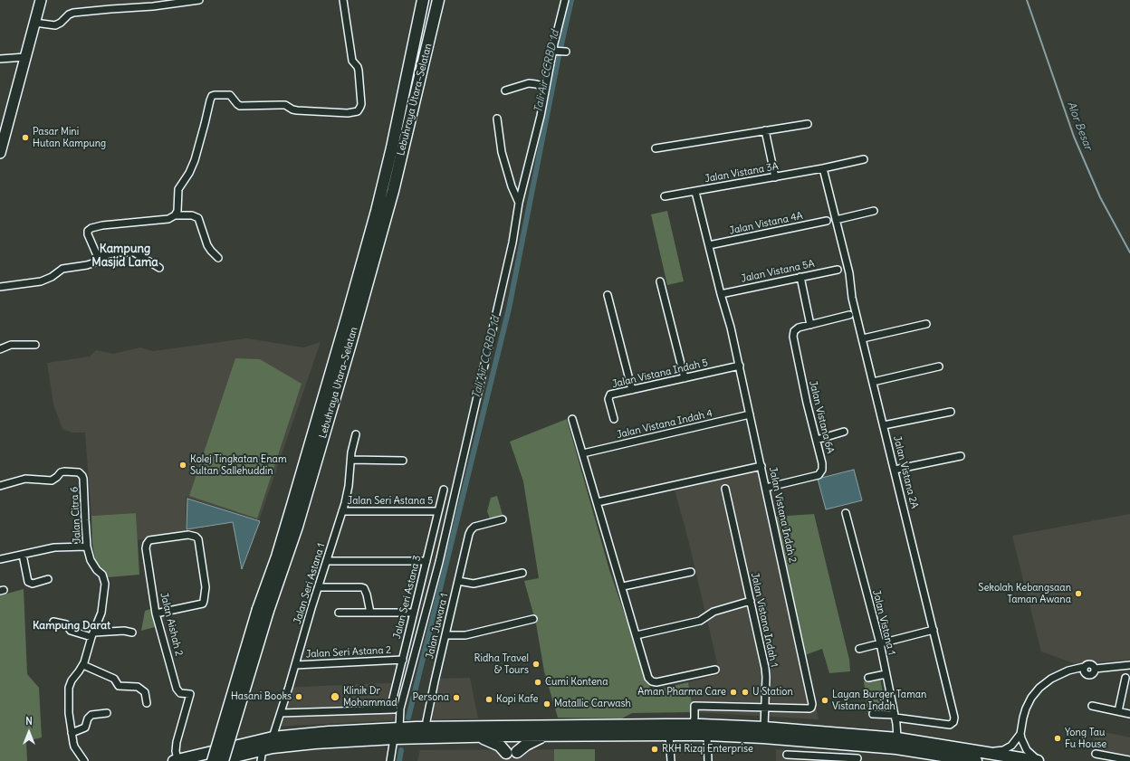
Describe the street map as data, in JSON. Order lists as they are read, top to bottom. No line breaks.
{"streets":{"highway":["Lebuhraya Utara–Selatan"],"street":["Jalan Vistana 3A","Jalan Vistana 4A","Jalan Vistana 5A","Jalan Vistana Indah 5","Jalan Vistana 6A","Jalan Vistana Indah 4","Jalan Vistana 2A","Jalan Seri Astana 5","Jalan Citra 6","Jalan Vistana Indah 2","Jalan Seri Astana 1","Jalan Seri Astana 3","Jalan Vistana Indah 1","Jalan Vistana 1","Jalan Aishah 2","Jalan Juwara 1","Jalan Seri Astana 2"]},"crossings":[["Jalan Vistana 3A","Jalan Vistana 2A"],["Jalan Vistana 3A","Jalan Vistana Indah 2"],["Jalan Vistana 4A","Jalan Vistana Indah 2"],["Jalan Vistana 5A","Jalan Vistana Indah 2"],["Jalan Vistana Indah 5","Jalan Vistana Indah 2"],["Jalan Vistana 6A","Jalan Vistana Indah 2"],["Jalan Vistana Indah 4","Jalan Vistana Indah 2"],["Jalan Vistana 2A","Jalan Vistana 1"],["Jalan Seri Astana 5","Jalan Seri Astana 1"],["Jalan Seri Astana 5","Jalan Seri Astana 3"],["Jalan Vistana Indah 2","Jalan Vistana Indah 1"],["Jalan Seri Astana 1","Jalan Seri Astana 2"],["Jalan Seri Astana 3","Jalan Seri Astana 2"]],"districts":["Kampung Masjid Lama","Kampung Darat"],"water":["Tali Air CCRBD 1d","Alor Besar"],"places":["Pasar Mini Hutan Kampung","Kolej Tingkatan Enam Sultan Sallehuddin","Sekolah Kebangsaan Taman Awana","Ridha Travel & Tours","Cumi Kontena","Aman Pharma Care","U Station","Hasani Books","Klinik Dr Mohammad","Persona","Kopi Kafe","Layan Burger Taman Vistana Indah","Matallic Carwash","Yong Tau Fu House","RKH Rizqi Enterprise"],"north":"top"}
